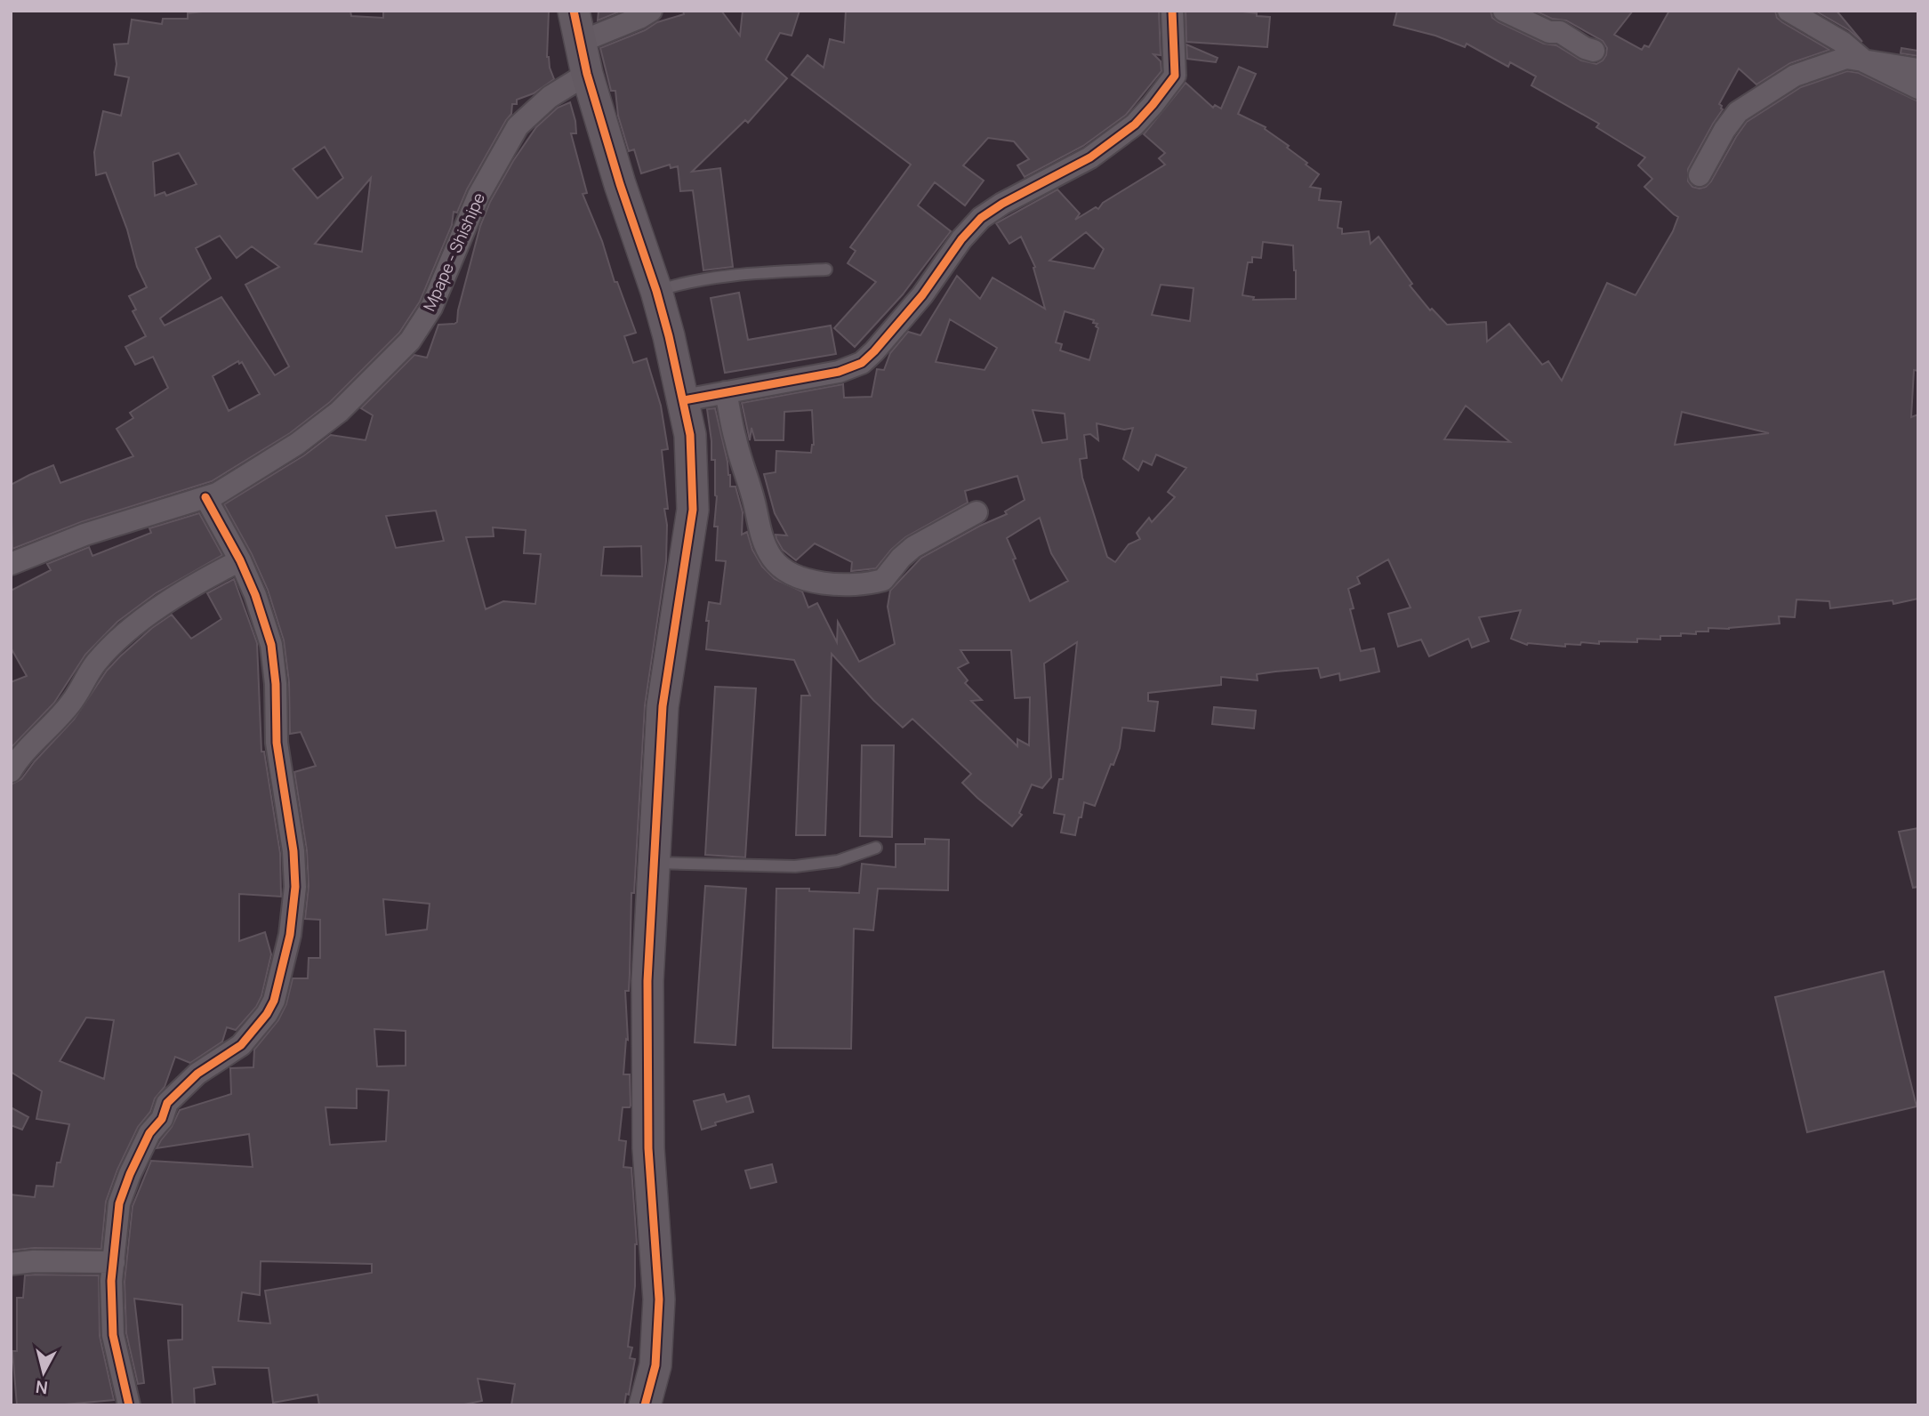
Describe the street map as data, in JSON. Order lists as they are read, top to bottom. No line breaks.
{"streets":{"street":["Mpape - Shishipe"]},"north":"bottom"}
